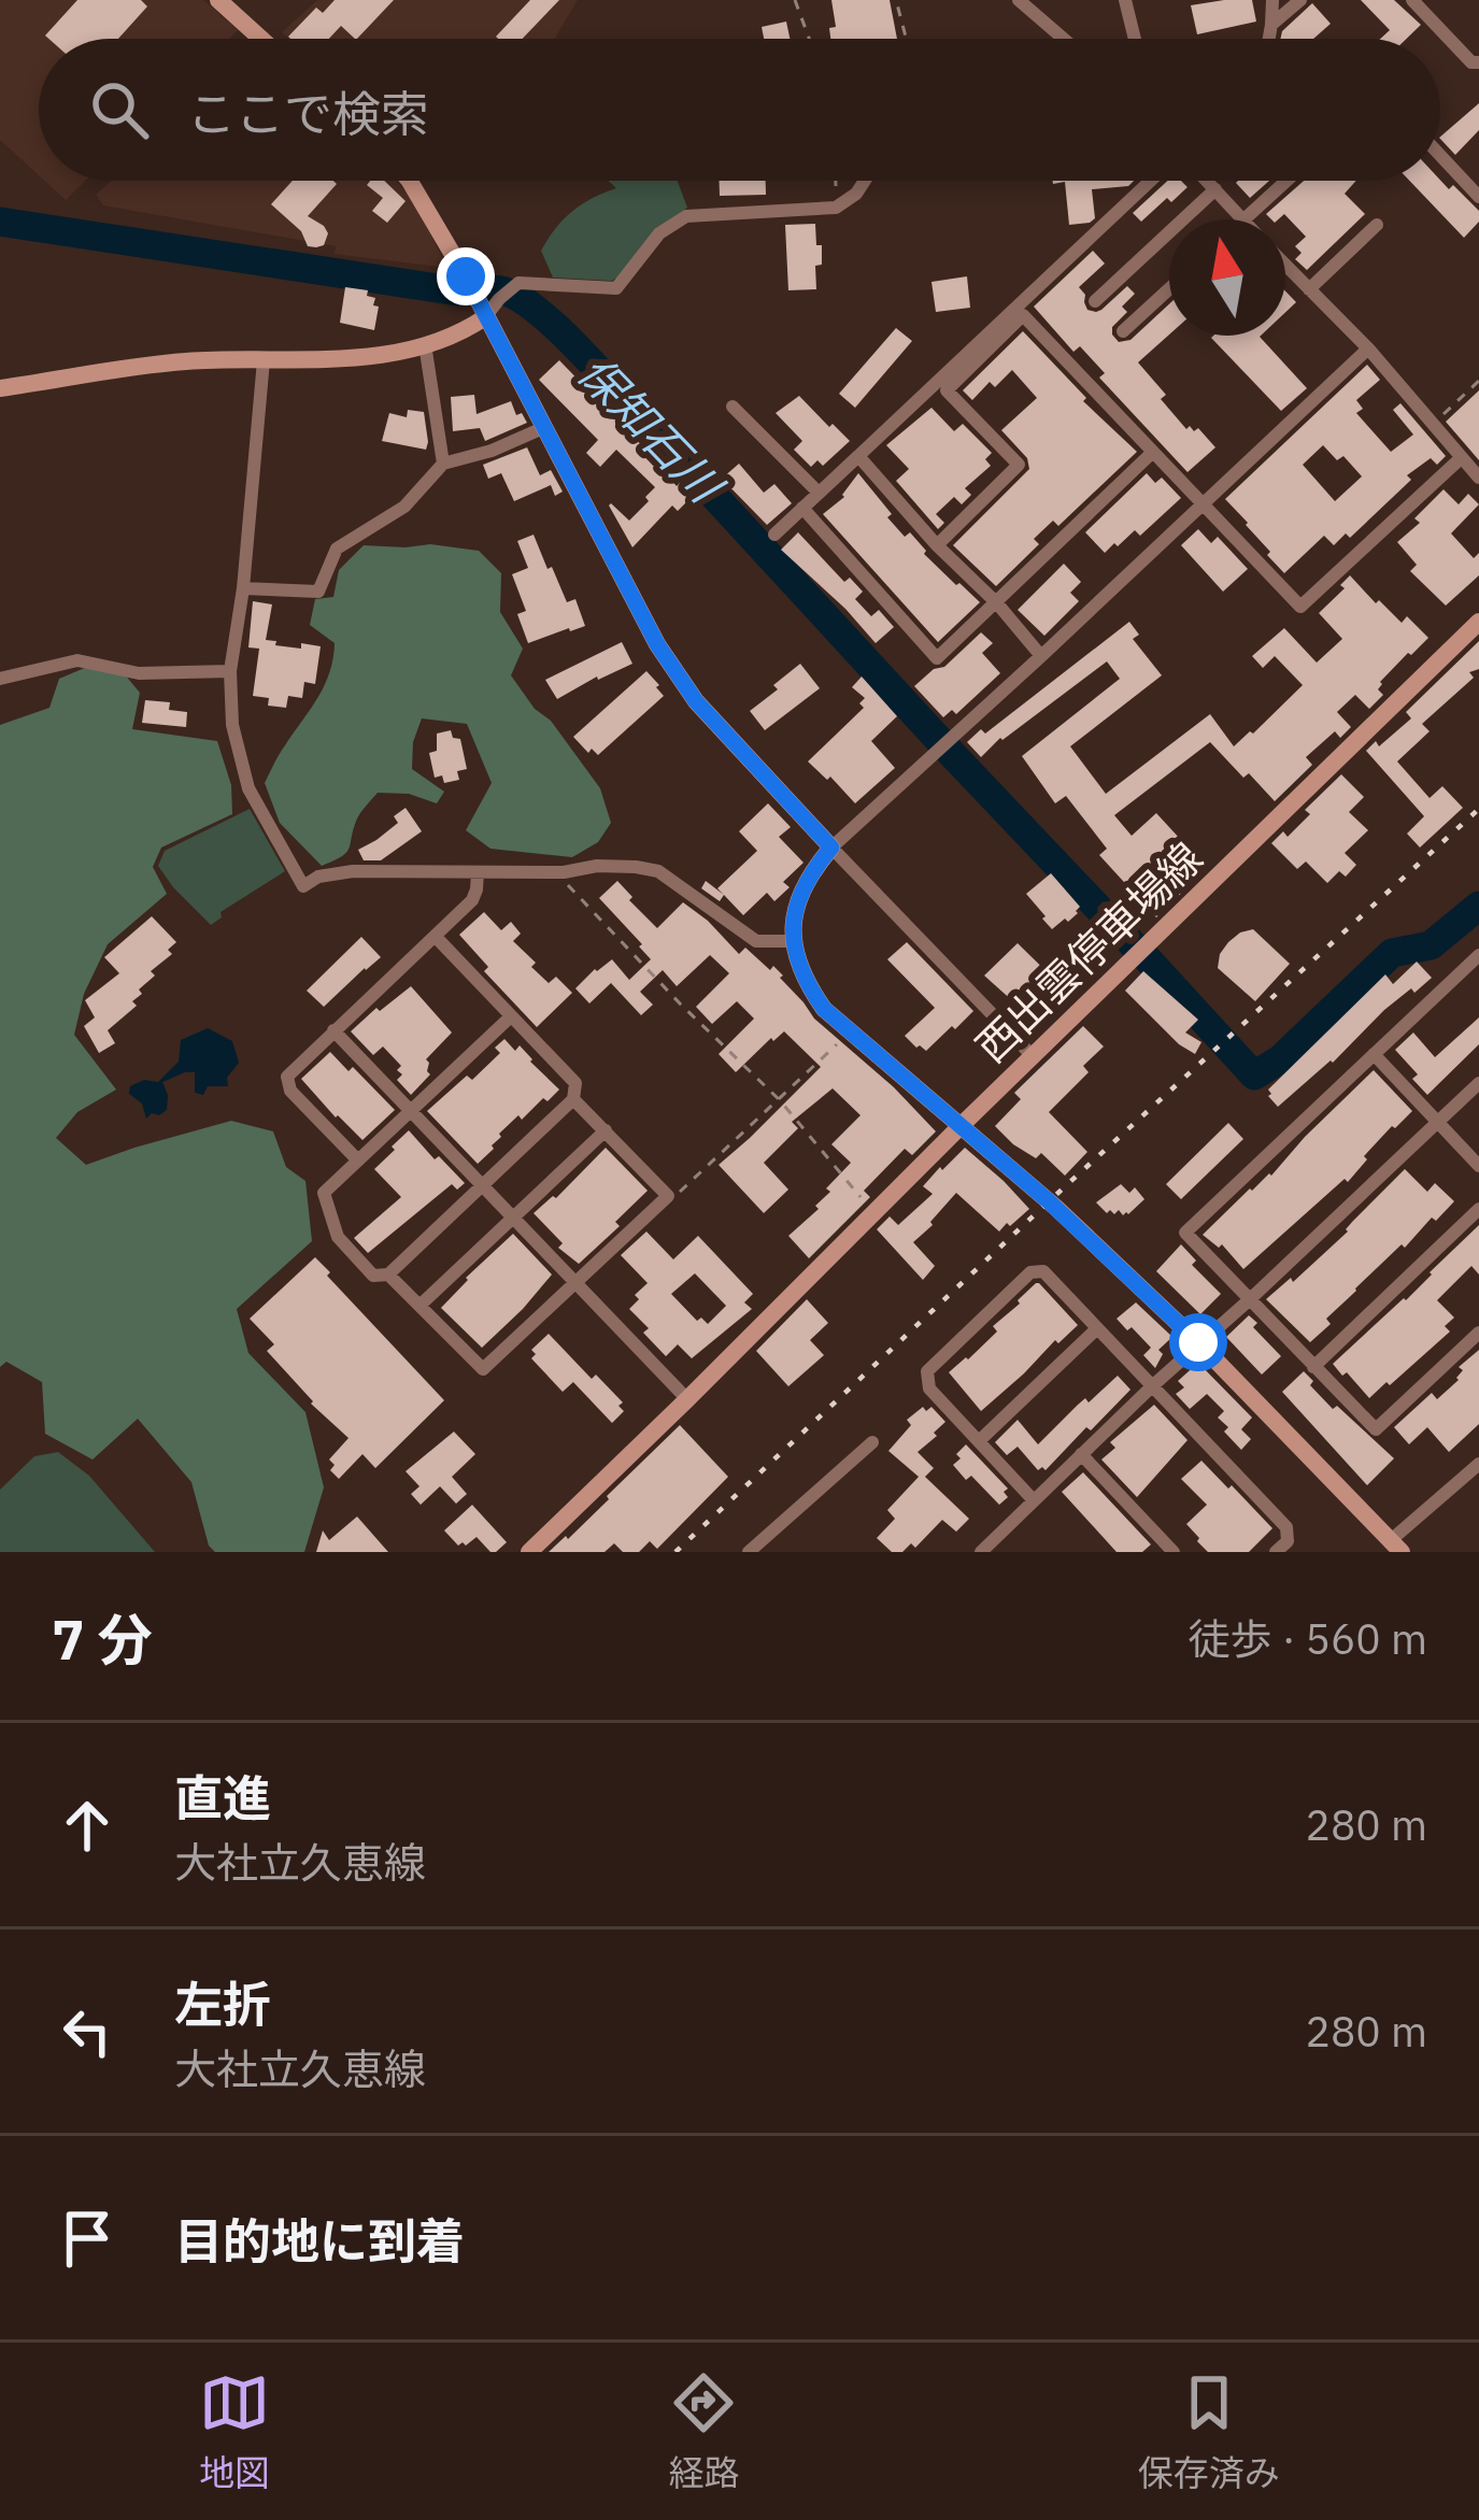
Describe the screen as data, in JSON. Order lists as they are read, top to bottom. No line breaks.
{"streets":{"main road":["西出雲停車場線"]},"water":["保知石川"],"north":"top","page":{"search":"ここで検索","heading":["7 分","徒歩 · 560 m"],"list":[["直進","大社立久恵線","280 m"],["左折","大社立久恵線","280 m"],"目的地に到着"],"nav":["地図","経路","保存済み"]}}
